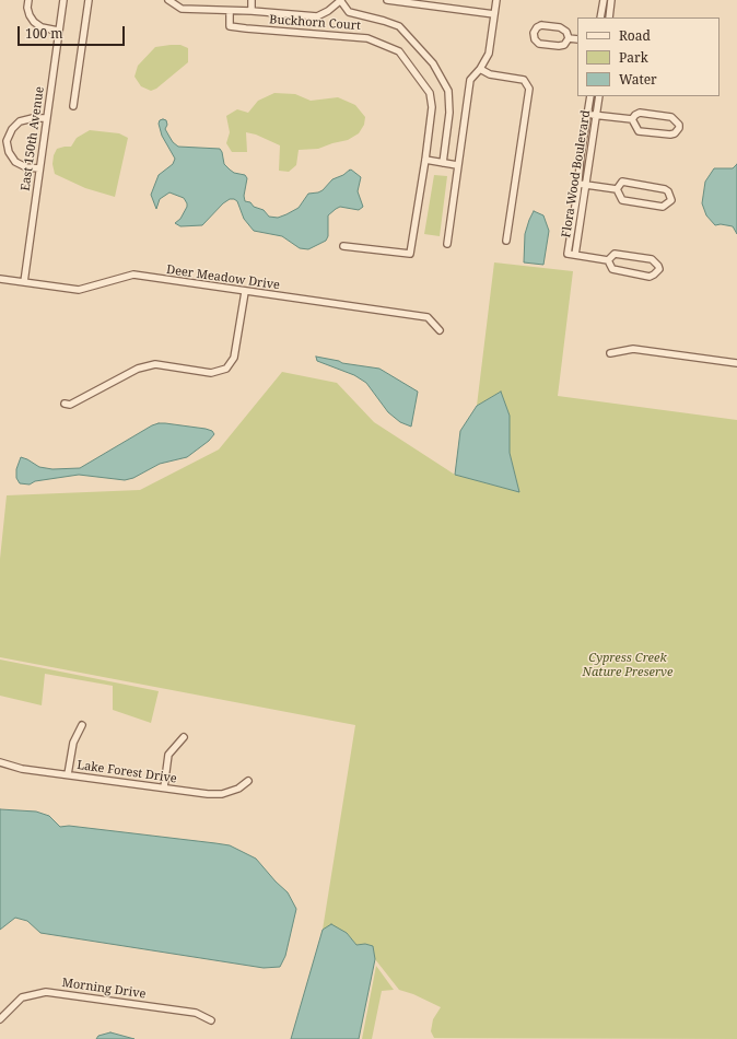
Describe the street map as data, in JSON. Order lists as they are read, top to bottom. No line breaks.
{"streets":{"street":["Buckhorn Court","East 150th Avenue","Flora Wood Boulevard","Deer Meadow Drive","Lake Forest Drive","Morning Drive"]},"crossings":[["East 150th Avenue","Deer Meadow Drive"]],"parks":["Cypress Creek Nature Preserve"],"legend":["Road","Park","Water"],"scale_bar":"100 m"}
